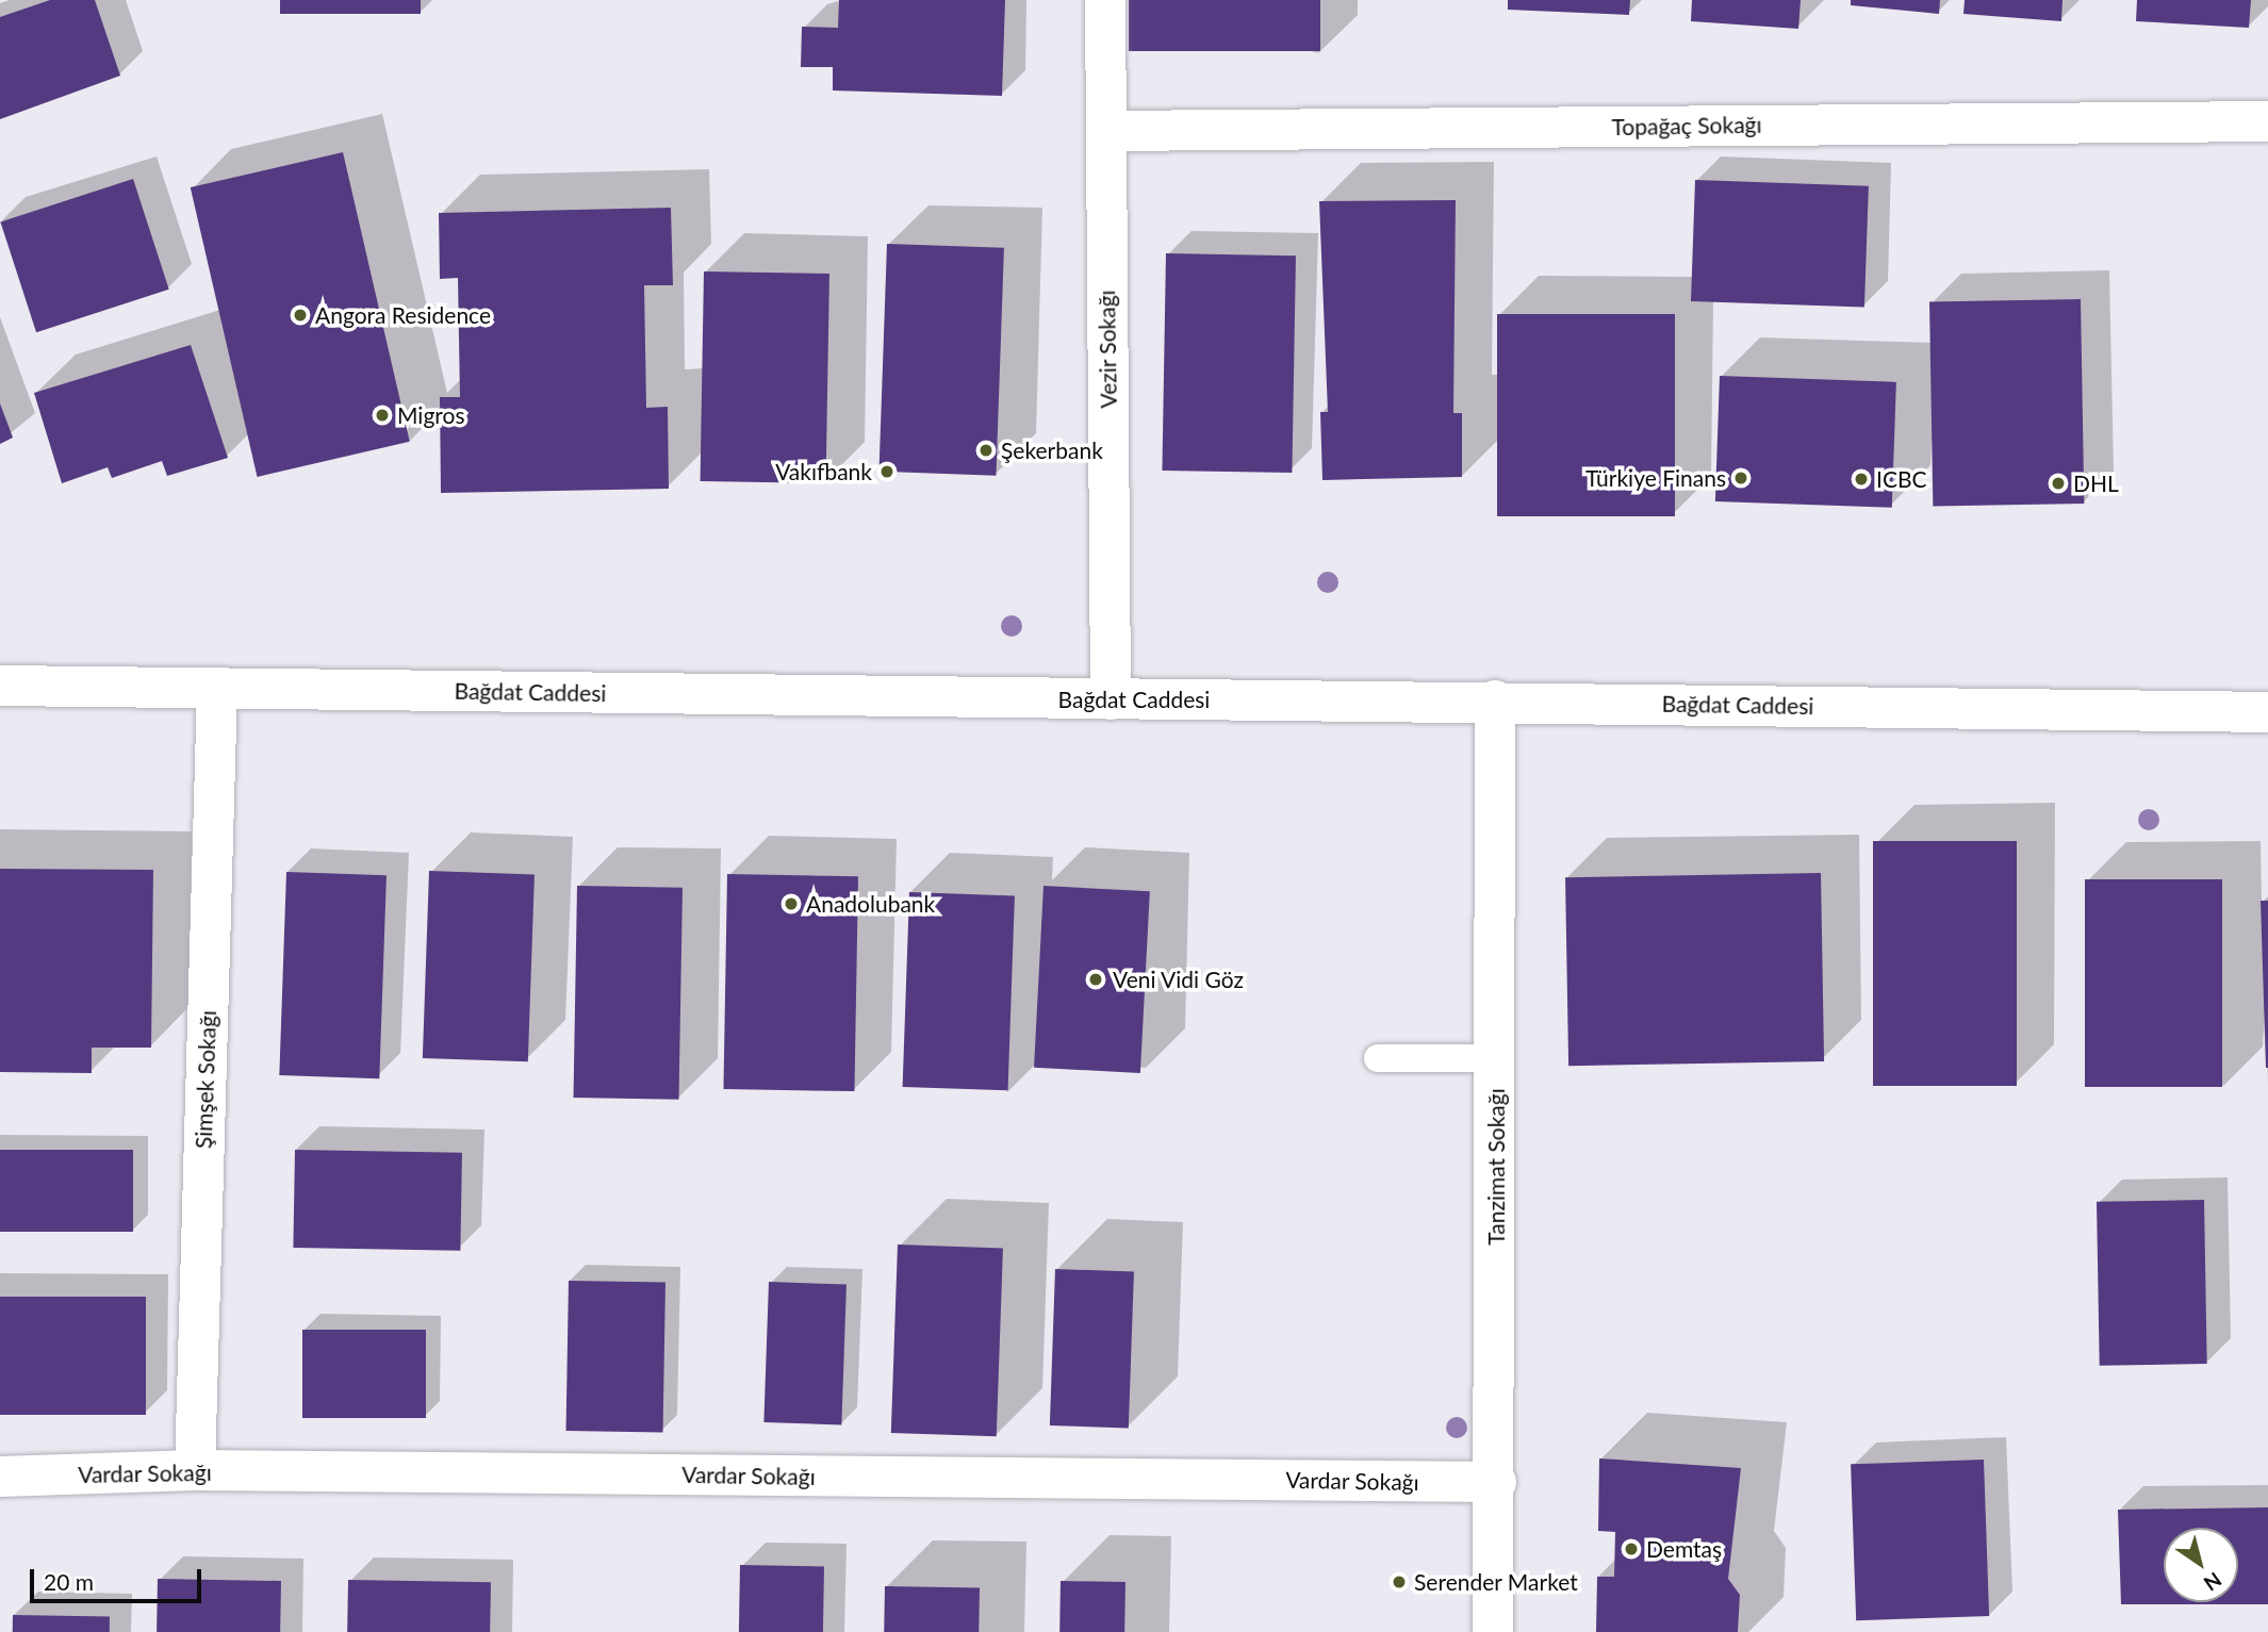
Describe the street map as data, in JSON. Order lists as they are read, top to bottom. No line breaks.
{"streets":{"street":["Topağaç Sokağı","Vezir Sokağı","Bağdat Caddesi","Şimşek Sokağı","Tanzimat Sokağı","Vardar Sokağı"]},"crossings":[["Topağaç Sokağı","Vezir Sokağı"],["Vezir Sokağı","Bağdat Caddesi"],["Bağdat Caddesi","Şimşek Sokağı"],["Bağdat Caddesi","Tanzimat Sokağı"],["Şimşek Sokağı","Vardar Sokağı"],["Tanzimat Sokağı","Vardar Sokağı"]],"places":["Angora Residence","Migros","Şekerbank","Vakıfbank","Türkiye Finans","ICBC","DHL","Anadolubank","Veni Vidi Göz","Demtaş","Serender Market"],"scale_bar":"20 m","north":"bottom right"}
